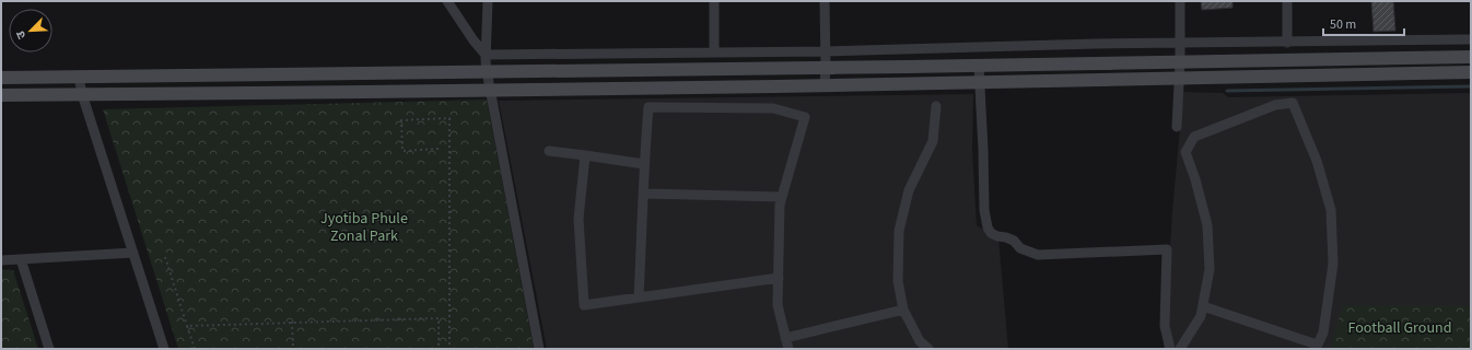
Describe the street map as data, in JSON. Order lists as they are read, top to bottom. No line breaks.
{"parks":["Jyotiba Phule Zonal Park","Football Ground"],"scale_bar":"50 m","north":"bottom left"}
